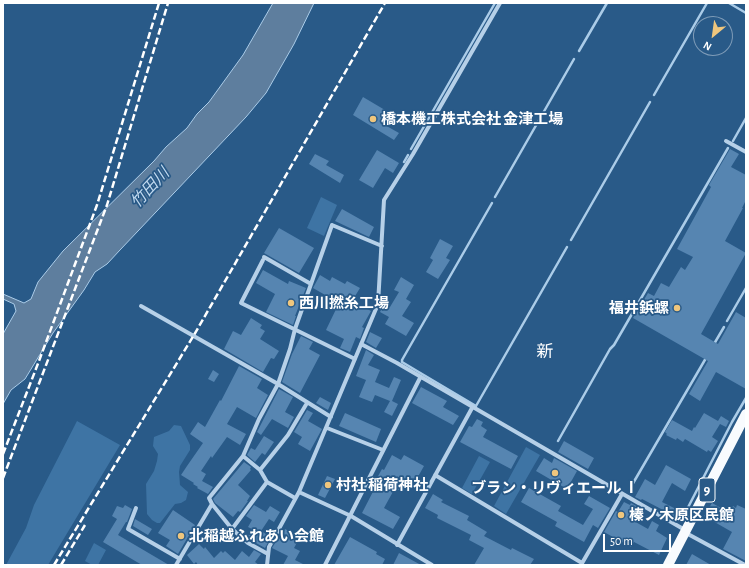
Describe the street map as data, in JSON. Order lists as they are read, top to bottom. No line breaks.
{"streets":{"main road":["9"]},"districts":["新"],"water":["竹田川"],"places":["橋本機工株式会社 金津工場","西川撚糸工場","福井鋲螺","ブラン・リヴィエール Ⅰ","村社 稲荷神社","榛ノ木原区民館","北稲越ふれあい会館"],"scale_bar":"50 m","north":"bottom left"}
